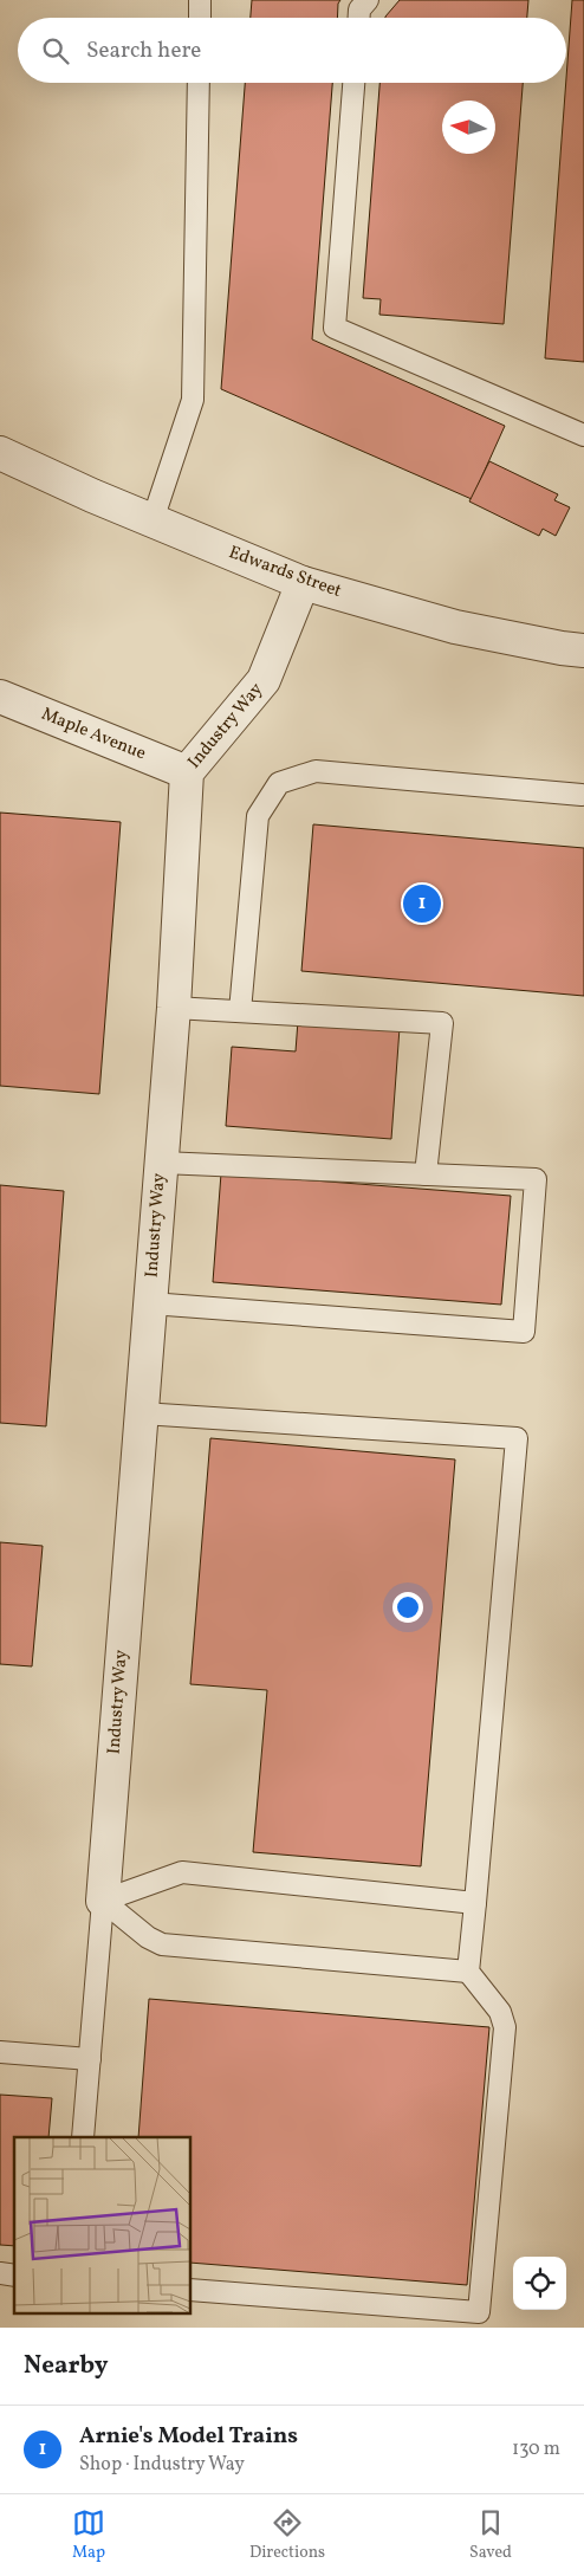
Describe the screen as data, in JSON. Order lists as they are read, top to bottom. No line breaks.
{"streets":{"street":["Edwards Street","Industry Way","Maple Avenue"]},"crossings":[["Edwards Street","Industry Way"],["Industry Way","Maple Avenue"]],"north":"left","page":{"search":"Search here","pins":"1","heading":"Nearby","list":[{"mark":"1","name":"Arnie's Model Trains","note":"Shop · Industry Way","value":"130 m"}],"nav":["Map","Directions","Saved"]}}
